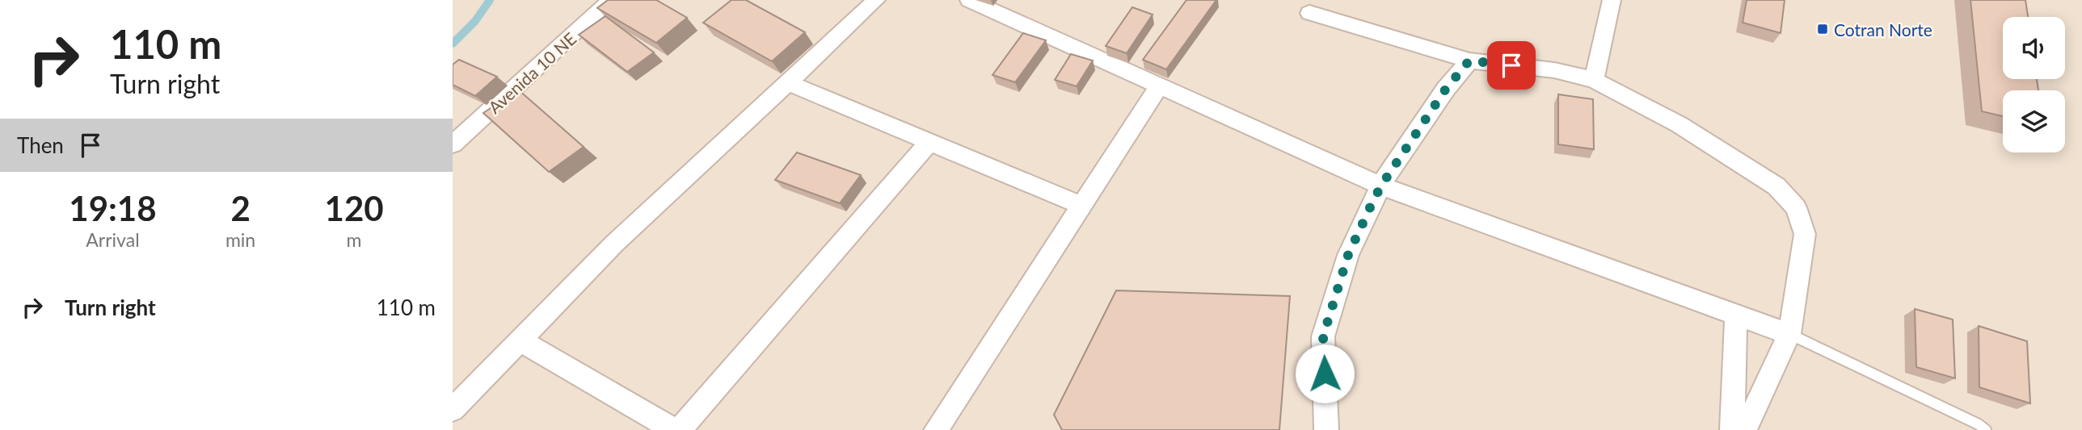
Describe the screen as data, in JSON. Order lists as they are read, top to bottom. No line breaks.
{"streets":{"street":["Avenida 10 NE"]},"places":{"transit":["Cotran Norte"]},"page":{"turn":["110 m","Turn right"],"then":"Then","eta":["19:18","Arrival","2","min","120","m"],"list":[{"name":"Turn right","value":"110 m"}]}}
